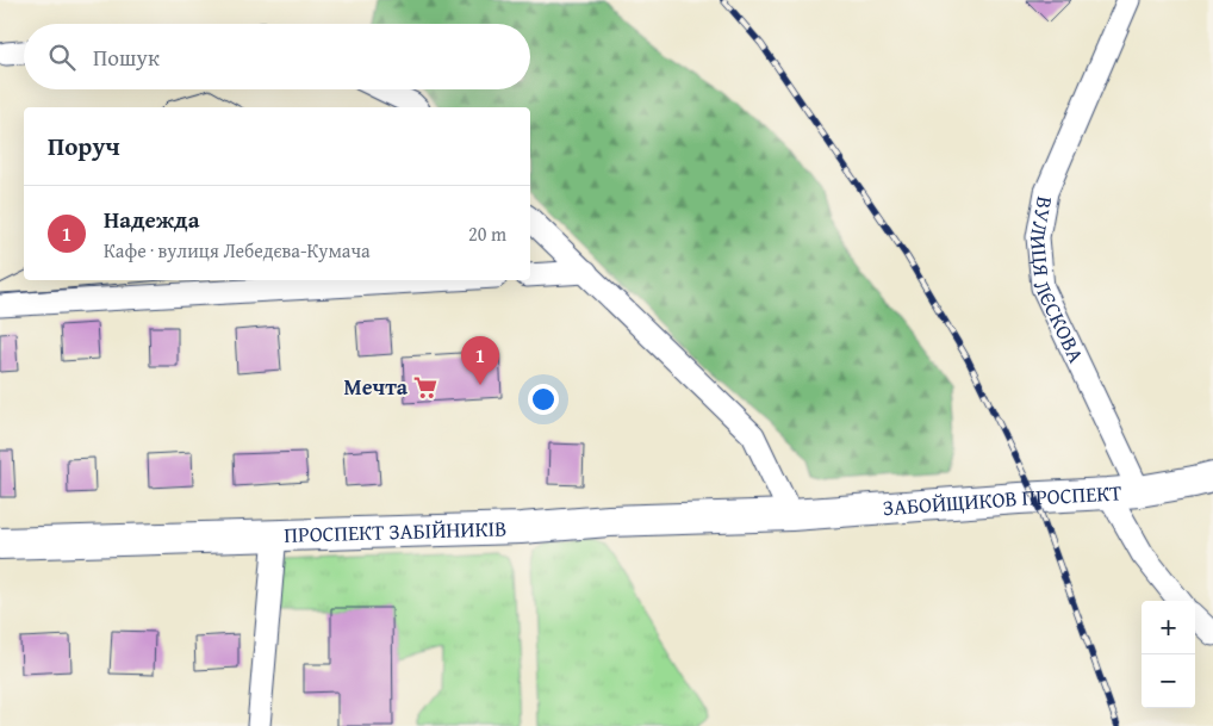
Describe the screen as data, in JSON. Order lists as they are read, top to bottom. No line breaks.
{"streets":{"main road":["ЗАБОЙЩИКОВ ПРОСПЕКТ","ПРОСПЕКТ ЗАБІЙНИКІВ"],"street":["ВУЛИЦЯ ЛЄСКОВА"]},"crossings":[["ВУЛИЦЯ ЛЄСКОВА","ЗАБОЙЩИКОВ ПРОСПЕКТ"],["ЗАБОЙЩИКОВ ПРОСПЕКТ","ПРОСПЕКТ ЗАБІЙНИКІВ"]],"places":{"supermarket":["Мечта"]},"page":{"search":"Пошук","heading":"Поруч","list":[{"mark":"1","name":"Надежда","note":"Кафе · вулиця Лебедєва-Кумача","value":"20 m"}],"pins":"1","map_buttons":["+","−"]}}
